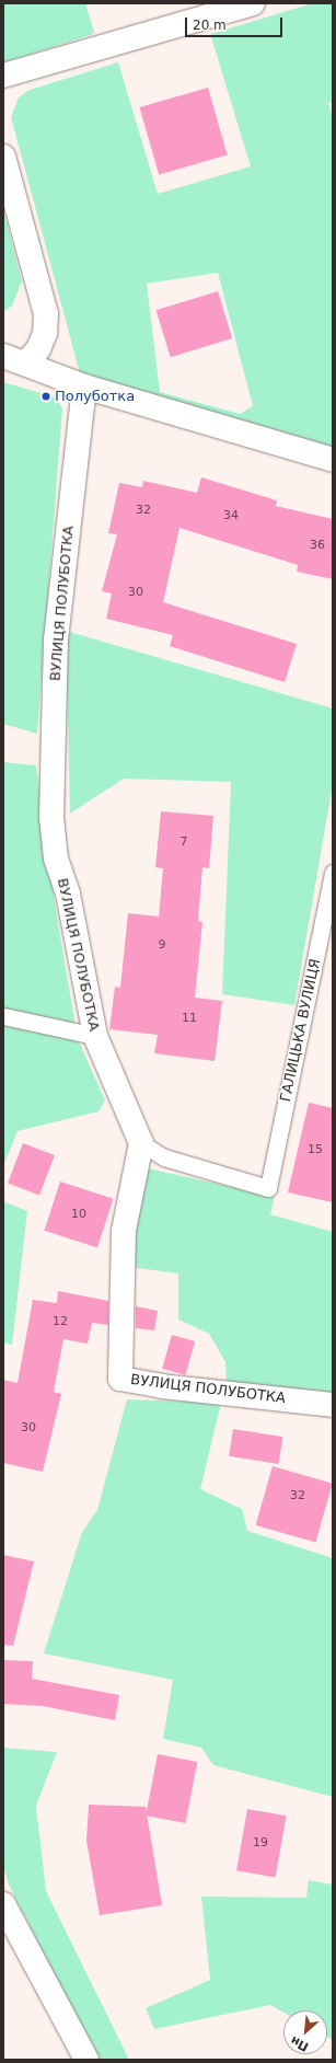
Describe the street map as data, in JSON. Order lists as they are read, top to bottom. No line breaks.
{"streets":{"street":["ВУЛИЦЯ ПОЛУБОТКА"],"lane":["ГАЛИЦЬКА ВУЛИЦЯ"]},"crossings":[["ВУЛИЦЯ ПОЛУБОТКА","ГАЛИЦЬКА ВУЛИЦЯ"]],"places":["Полуботка"],"house_numbers":["32","34","36","30","7","9","11","15","10","12","30","32","19"],"scale_bar":"20 m","north":"bottom left"}
